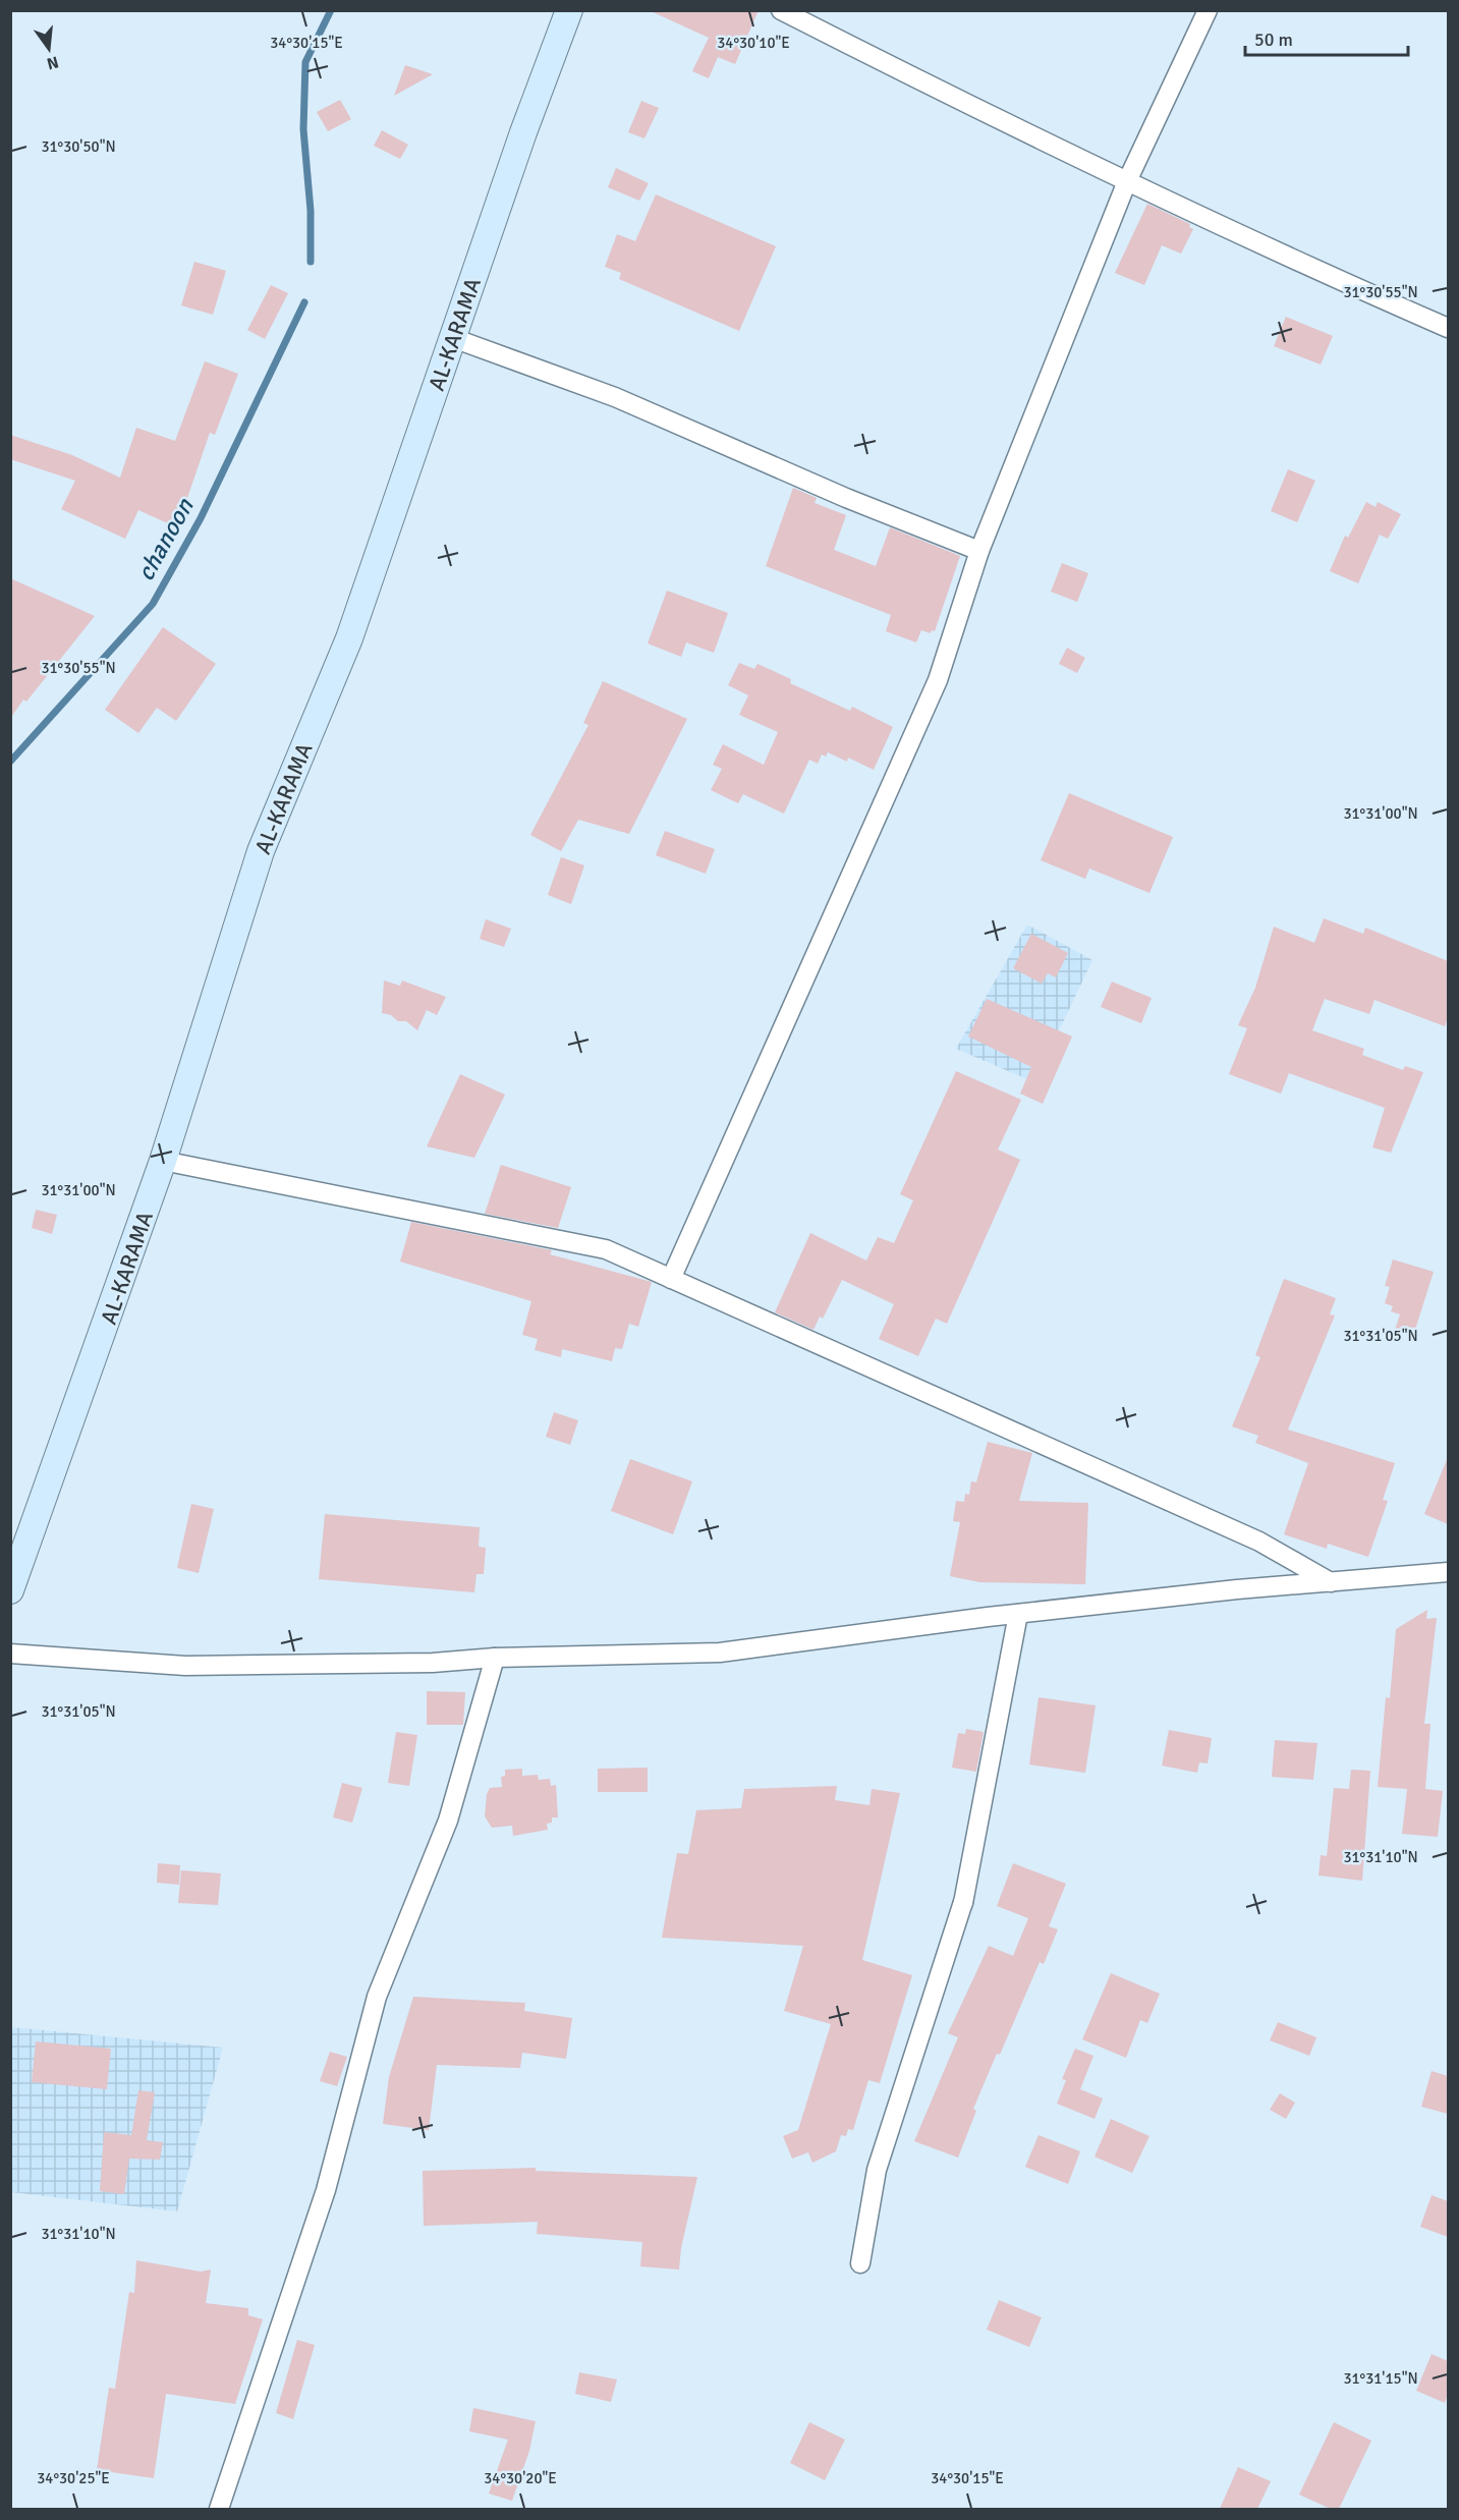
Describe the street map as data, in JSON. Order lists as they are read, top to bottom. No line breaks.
{"streets":{"main road":["AL-KARAMA"]},"water":["chanoon"],"scale_bar":"50 m","north":"bottom","coordinates":["34°30'15\"E","34°30'10\"E","31°30'50\"N","31°30'55\"N","31°31'00\"N","31°31'05\"N","31°31'10\"N","31°31'15\"N","34°30'25\"E","34°30'20\"E"]}
